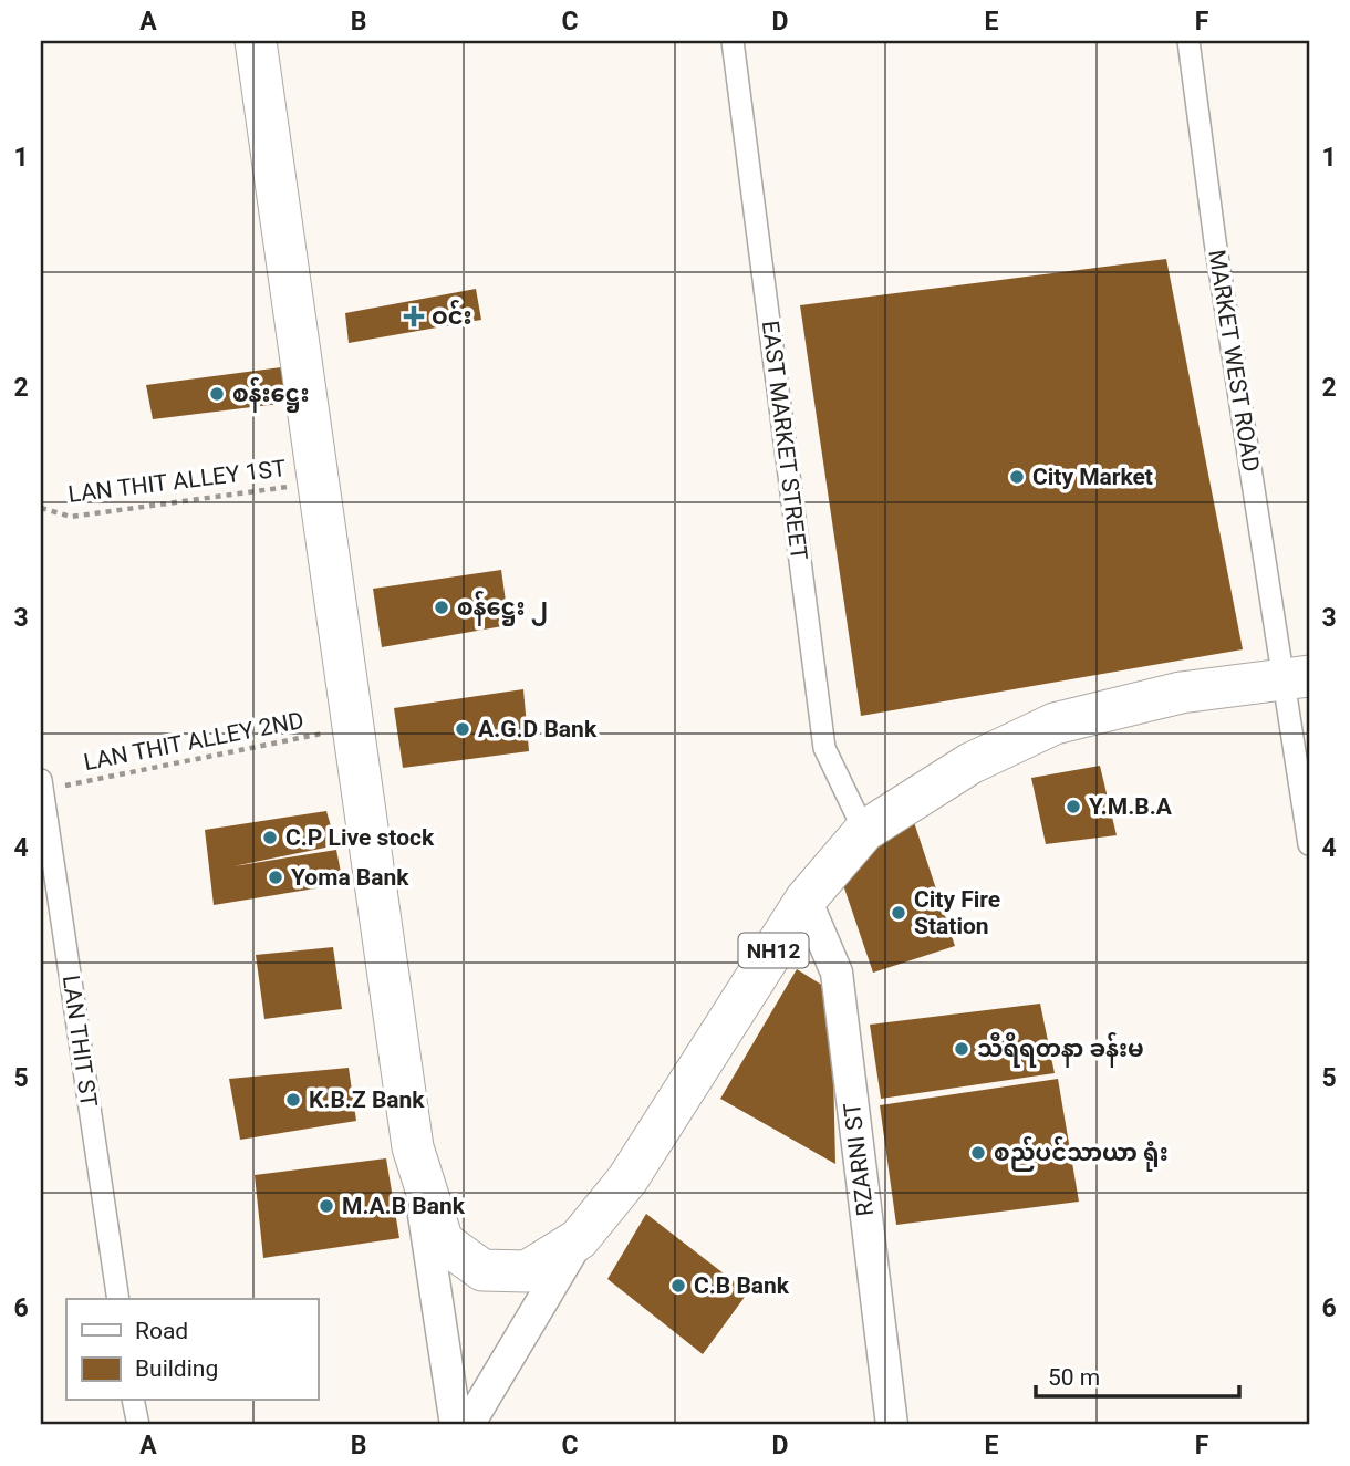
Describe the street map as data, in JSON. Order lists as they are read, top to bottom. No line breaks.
{"streets":{"highway":["NH12"],"street":["MARKET WEST ROAD","EAST MARKET STREET","LAN THIT ST","RZARNI ST"],"path":["LAN THIT ALLEY 1ST","LAN THIT ALLEY 2ND"]},"crossings":[["MARKET WEST ROAD","NH12"],["EAST MARKET STREET","NH12"],["LAN THIT ALLEY 1ST","NH12"],["LAN THIT ALLEY 2ND","NH12"],["LAN THIT ALLEY 2ND","LAN THIT ST"],["NH12","RZARNI ST"]],"places":{"health":["ဝင်း"],"other":["စန်းဋ္ဌေး","City Market","စန်ဋ္ဌေး ၂","A.G.D Bank","Y.M.B.A","C.P Live stock","Yoma Bank","City Fire Station","သီရိရတနာ ခန်းမ","K.B.Z Bank","စည်ပင်သာယာ ရုံး","M.A.B Bank","C.B Bank"]},"legend":["Road","Building"],"scale_bar":"50 m","grid":{"columns":["A","B","C","D","E","F"],"rows":["1","2","3","4","5","6"]}}
